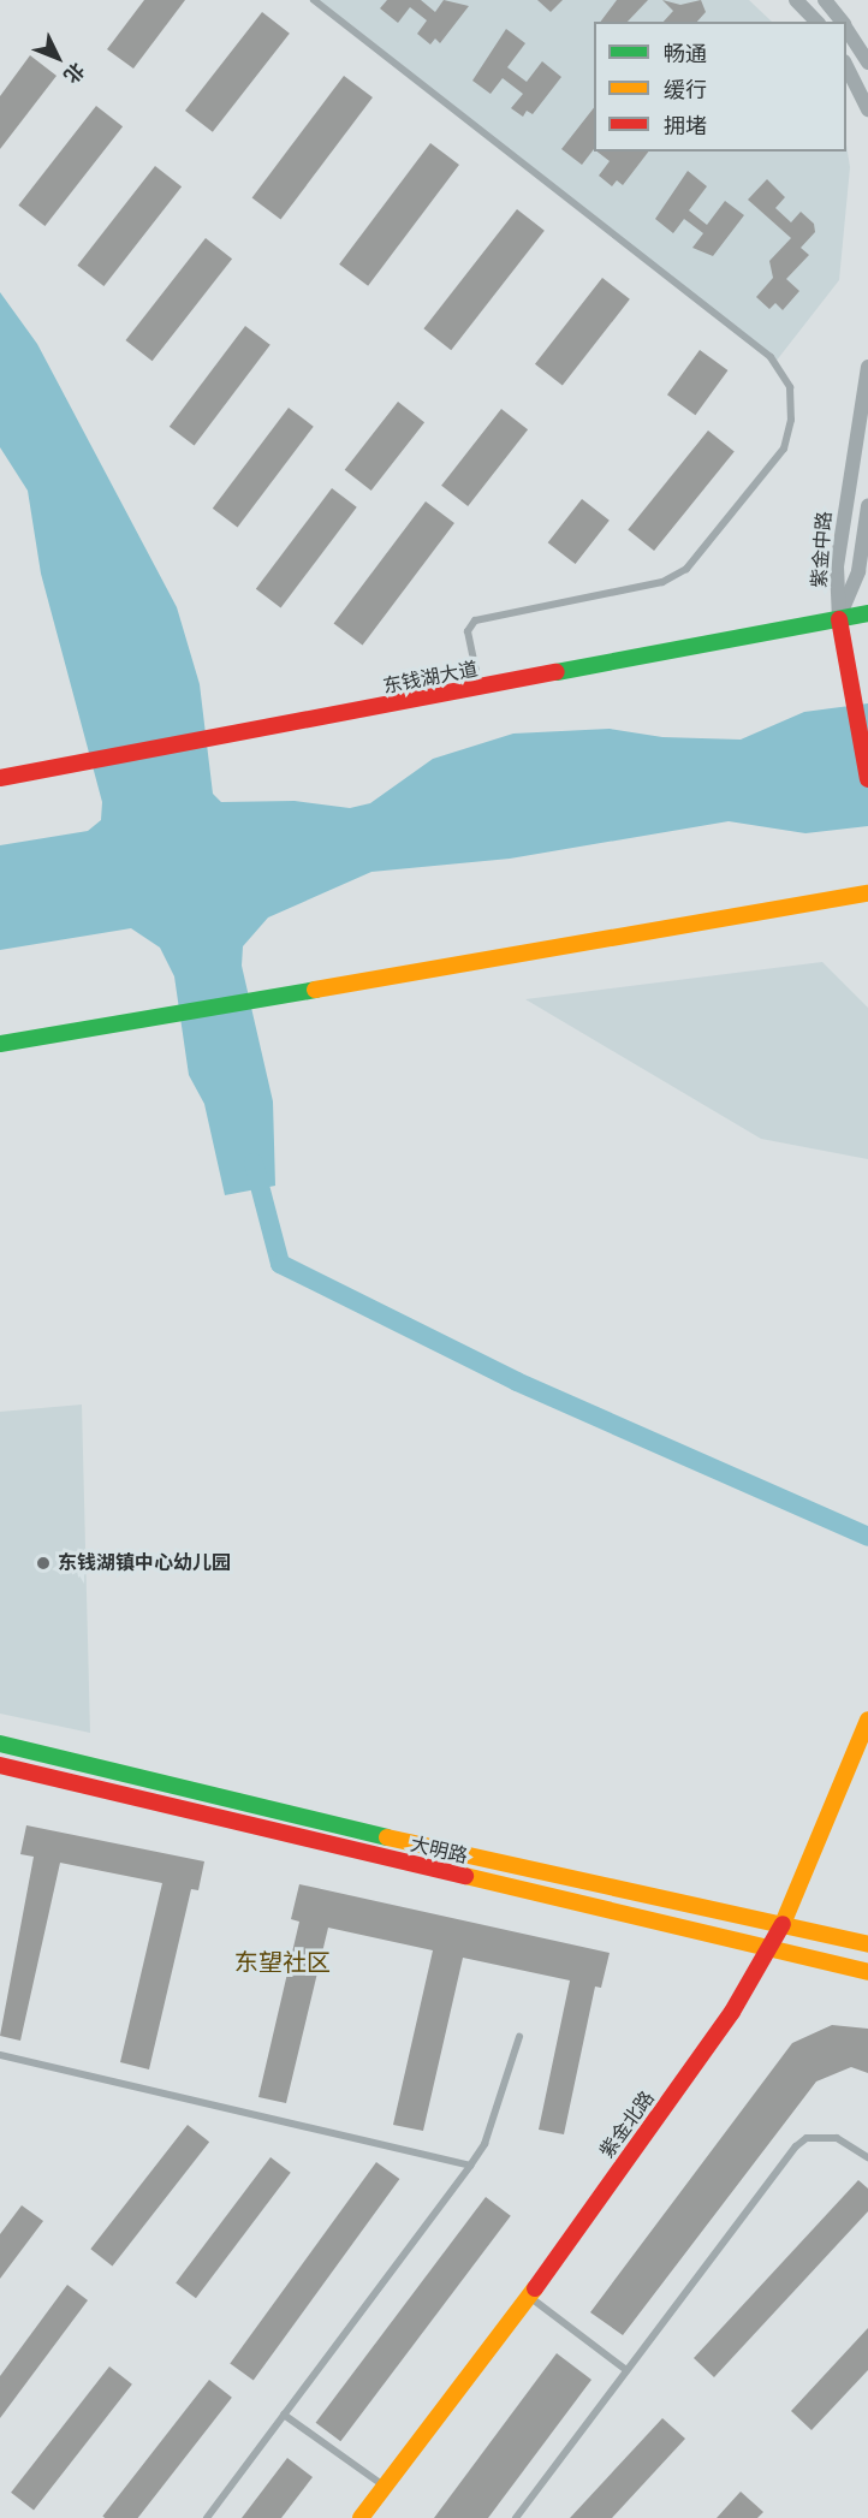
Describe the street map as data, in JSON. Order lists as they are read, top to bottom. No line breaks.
{"streets":{"street":["紫金中路","东钱湖大道","大明路","紫金北路"]},"crossings":[["紫金中路","东钱湖大道"],["大明路","紫金北路"]],"districts":["东望社区"],"places":["东钱湖镇中心幼儿园"],"legend":["畅通","缓行","拥堵"],"north":"bottom right"}
